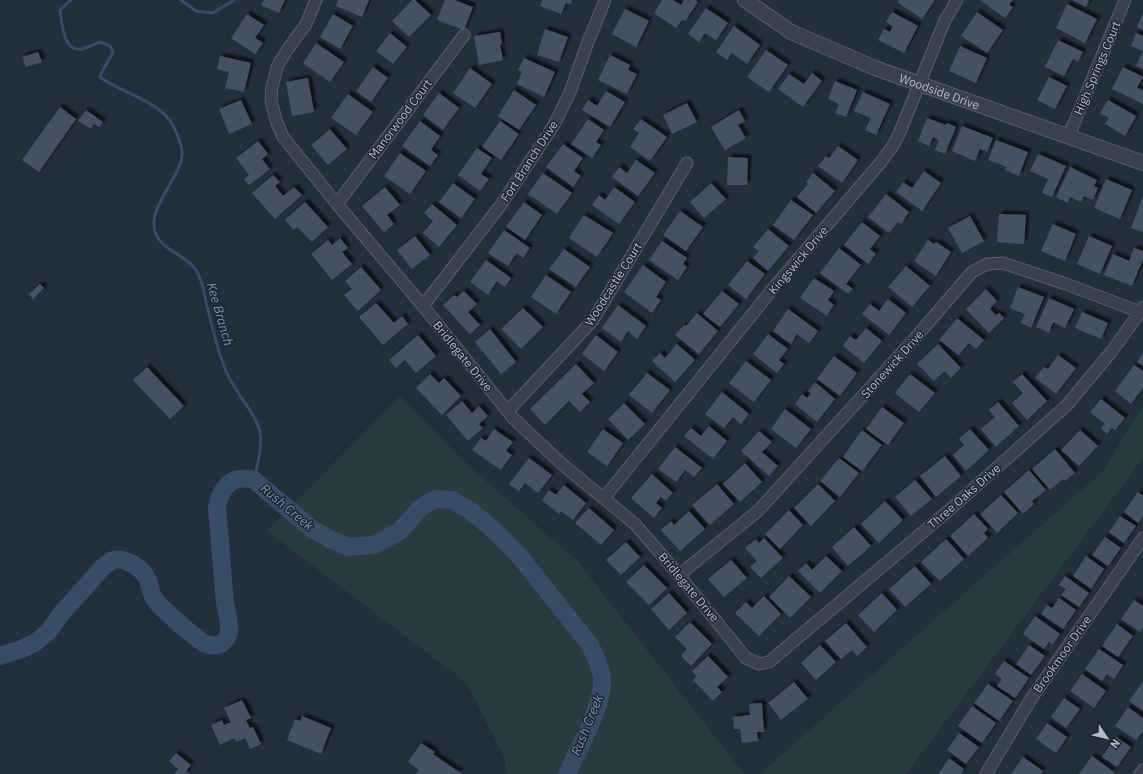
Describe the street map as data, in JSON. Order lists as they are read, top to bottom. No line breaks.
{"streets":{"street":["High Springs Court","Woodside Drive","Manorwood Court","Fort Branch Drive","Kingswick Drive","Woodcastle Court","Bridlegate Drive","Stonewick Drive","Three Oaks Drive","Brookmoor Drive"]},"crossings":[["High Springs Court","Woodside Drive"],["Woodside Drive","Kingswick Drive"],["Manorwood Court","Bridlegate Drive"],["Fort Branch Drive","Bridlegate Drive"],["Kingswick Drive","Bridlegate Drive"],["Woodcastle Court","Bridlegate Drive"],["Bridlegate Drive","Stonewick Drive"],["Bridlegate Drive","Three Oaks Drive"],["Stonewick Drive","Three Oaks Drive"]],"water":["Kee Branch","Rush Creek"],"north":"bottom right"}
